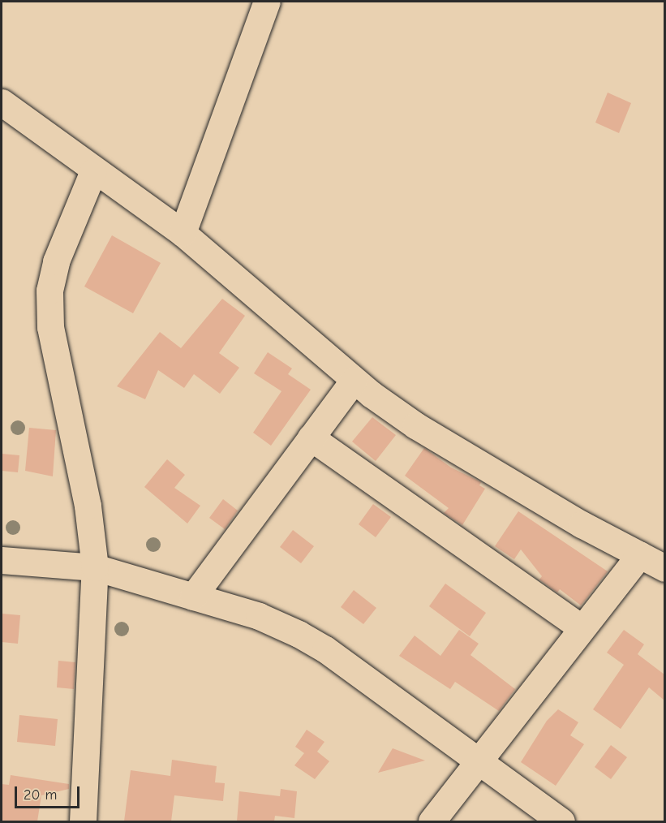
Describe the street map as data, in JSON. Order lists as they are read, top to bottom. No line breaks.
{"scale_bar":"20 m"}
